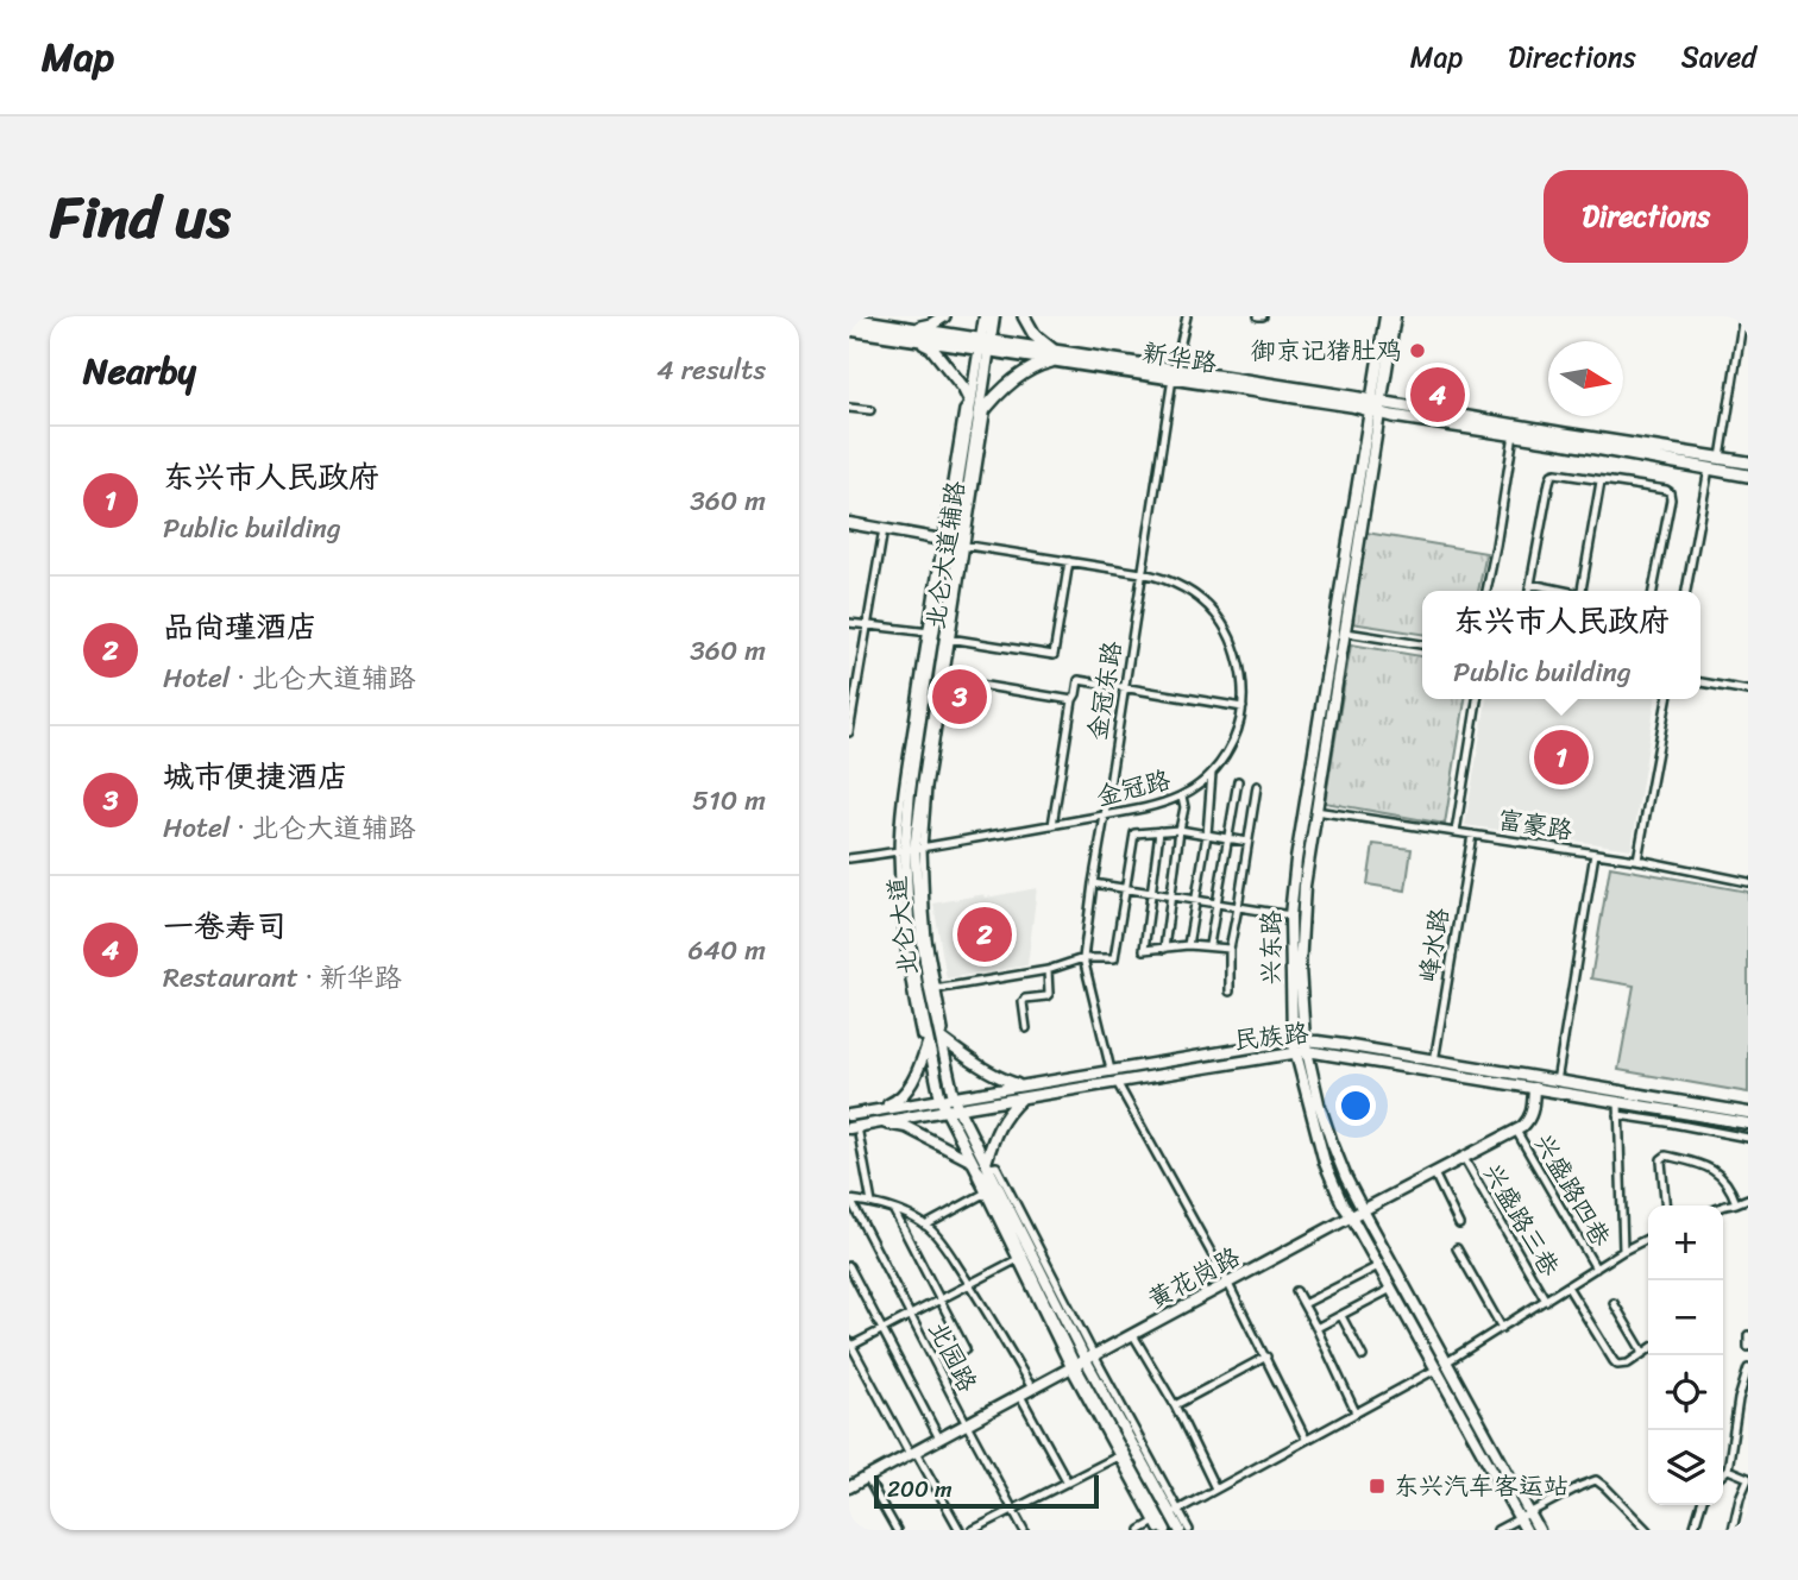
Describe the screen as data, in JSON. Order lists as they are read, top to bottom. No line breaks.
{"streets":{"main road":["新华路","北仑大道","兴东路","民族路","黄花岗路"],"street":["北仑大道辅路","金冠东路","金冠路","富豪路","峰水路","兴盛路四巷","兴盛路三巷","北园路"]},"crossings":[["新华路","金冠东路"],["新华路","北仑大道"],["新华路","兴东路"],["北仑大道辅路","金冠路"],["北仑大道辅路","北仑大道"],["金冠东路","金冠路"],["金冠东路","民族路"],["金冠路","北仑大道"],["富豪路","峰水路"],["富豪路","兴东路"],["北仑大道","民族路"],["北仑大道","黄花岗路"],["峰水路","民族路"],["兴东路","民族路"],["兴东路","黄花岗路"],["兴盛路四巷","黄花岗路"],["兴盛路三巷","黄花岗路"],["黄花岗路","北园路"]],"places":{"other":["御京记猪肚鸡"],"transit":["东兴汽车客运站"]},"scale_bar":"200 m","north":"right","page":{"header":"Map","nav":["Map","Directions","Saved"],"title":"Find us","buttons":"Directions","heading":["Nearby","4 results"],"pins":["4","3","1","2"],"list":[{"mark":"1","name":"东兴市人民政府","note":"Public building","value":"360 m"},{"mark":"2","name":"品尚瑾酒店","note":"Hotel · 北仑大道辅路","value":"360 m"},{"mark":"3","name":"城市便捷酒店","note":"Hotel · 北仑大道辅路","value":"510 m"},{"mark":"4","name":"一卷寿司","note":"Restaurant · 新华路","value":"640 m"}],"popup":["东兴市人民政府","Public building"],"map_buttons":["+","−"],"scale":"200 m"}}
